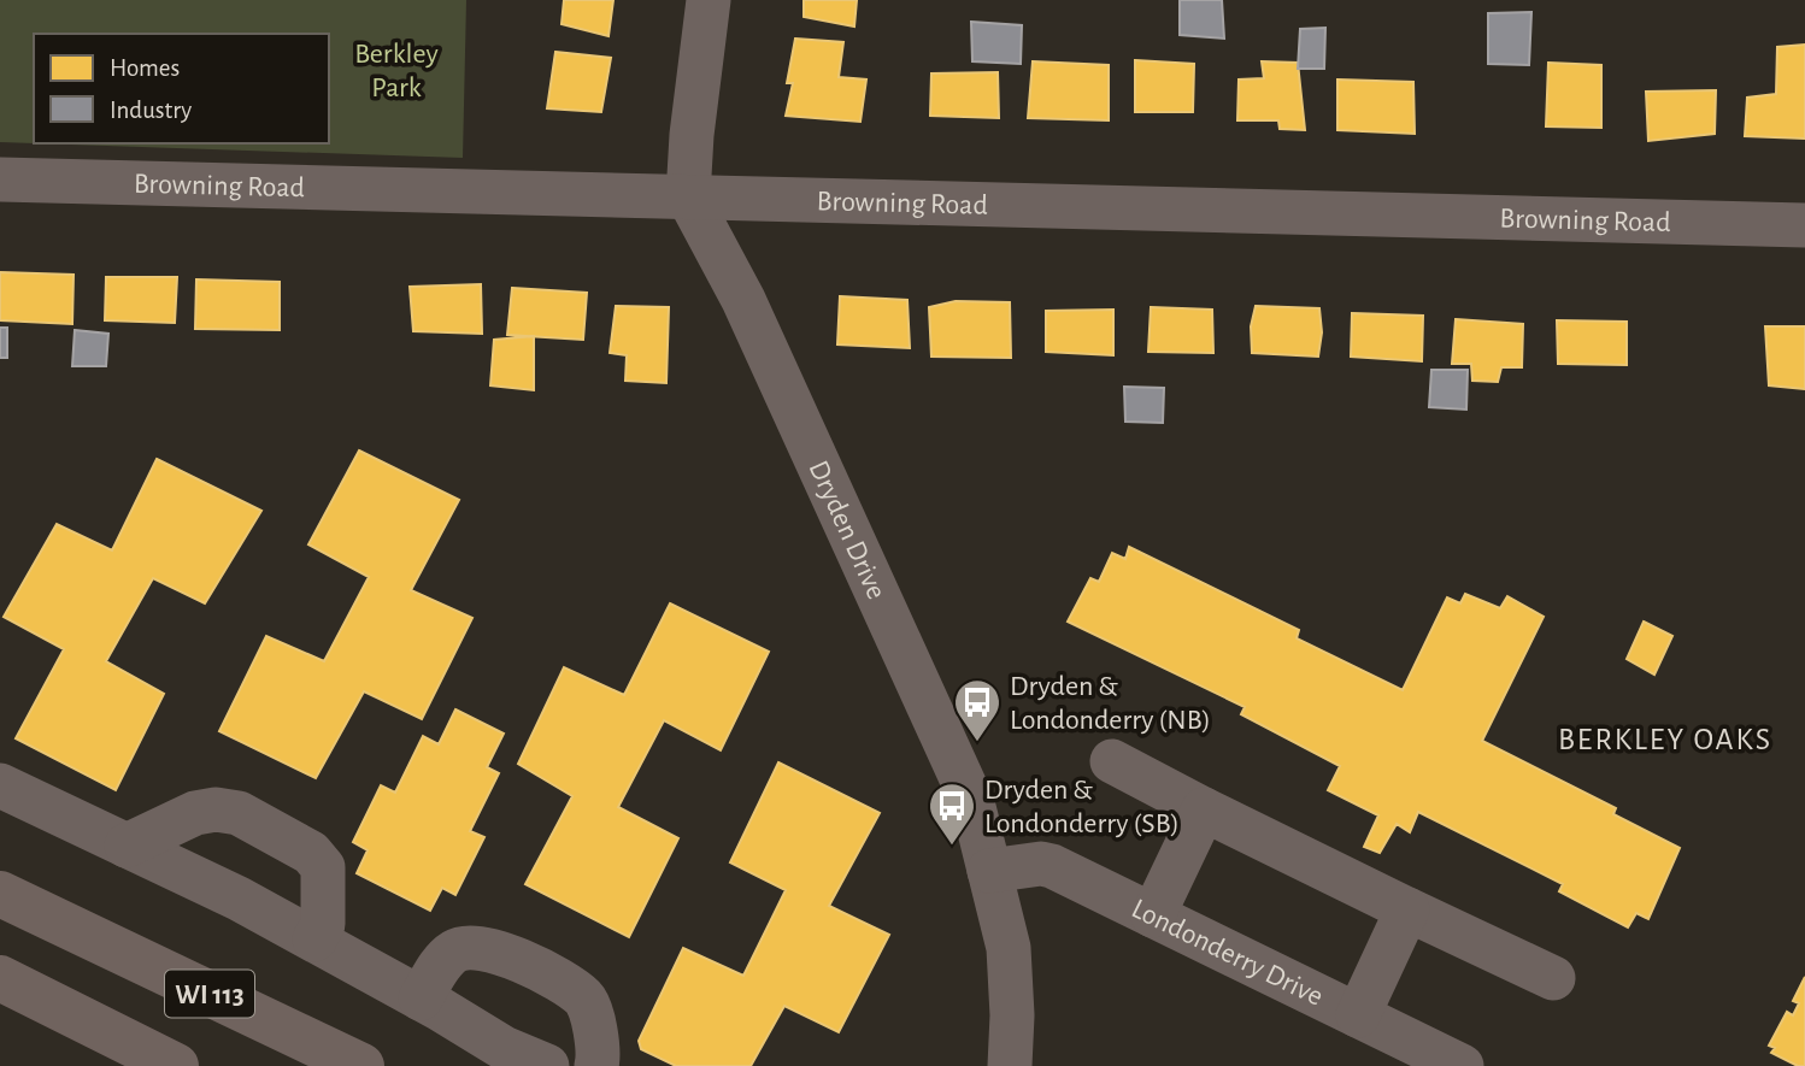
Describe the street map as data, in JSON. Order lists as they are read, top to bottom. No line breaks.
{"streets":{"main road":["WI 113"],"street":["Browning Road","Dryden Drive","Londonderry Drive"]},"crossings":[["Browning Road","Dryden Drive"],["Dryden Drive","Londonderry Drive"]],"districts":["BERKLEY OAKS"],"parks":["Berkley Park"],"places":{"bus stop":["Dryden & Londonderry (NB)","Dryden & Londonderry (SB)"]},"legend":["Homes","Industry"]}
